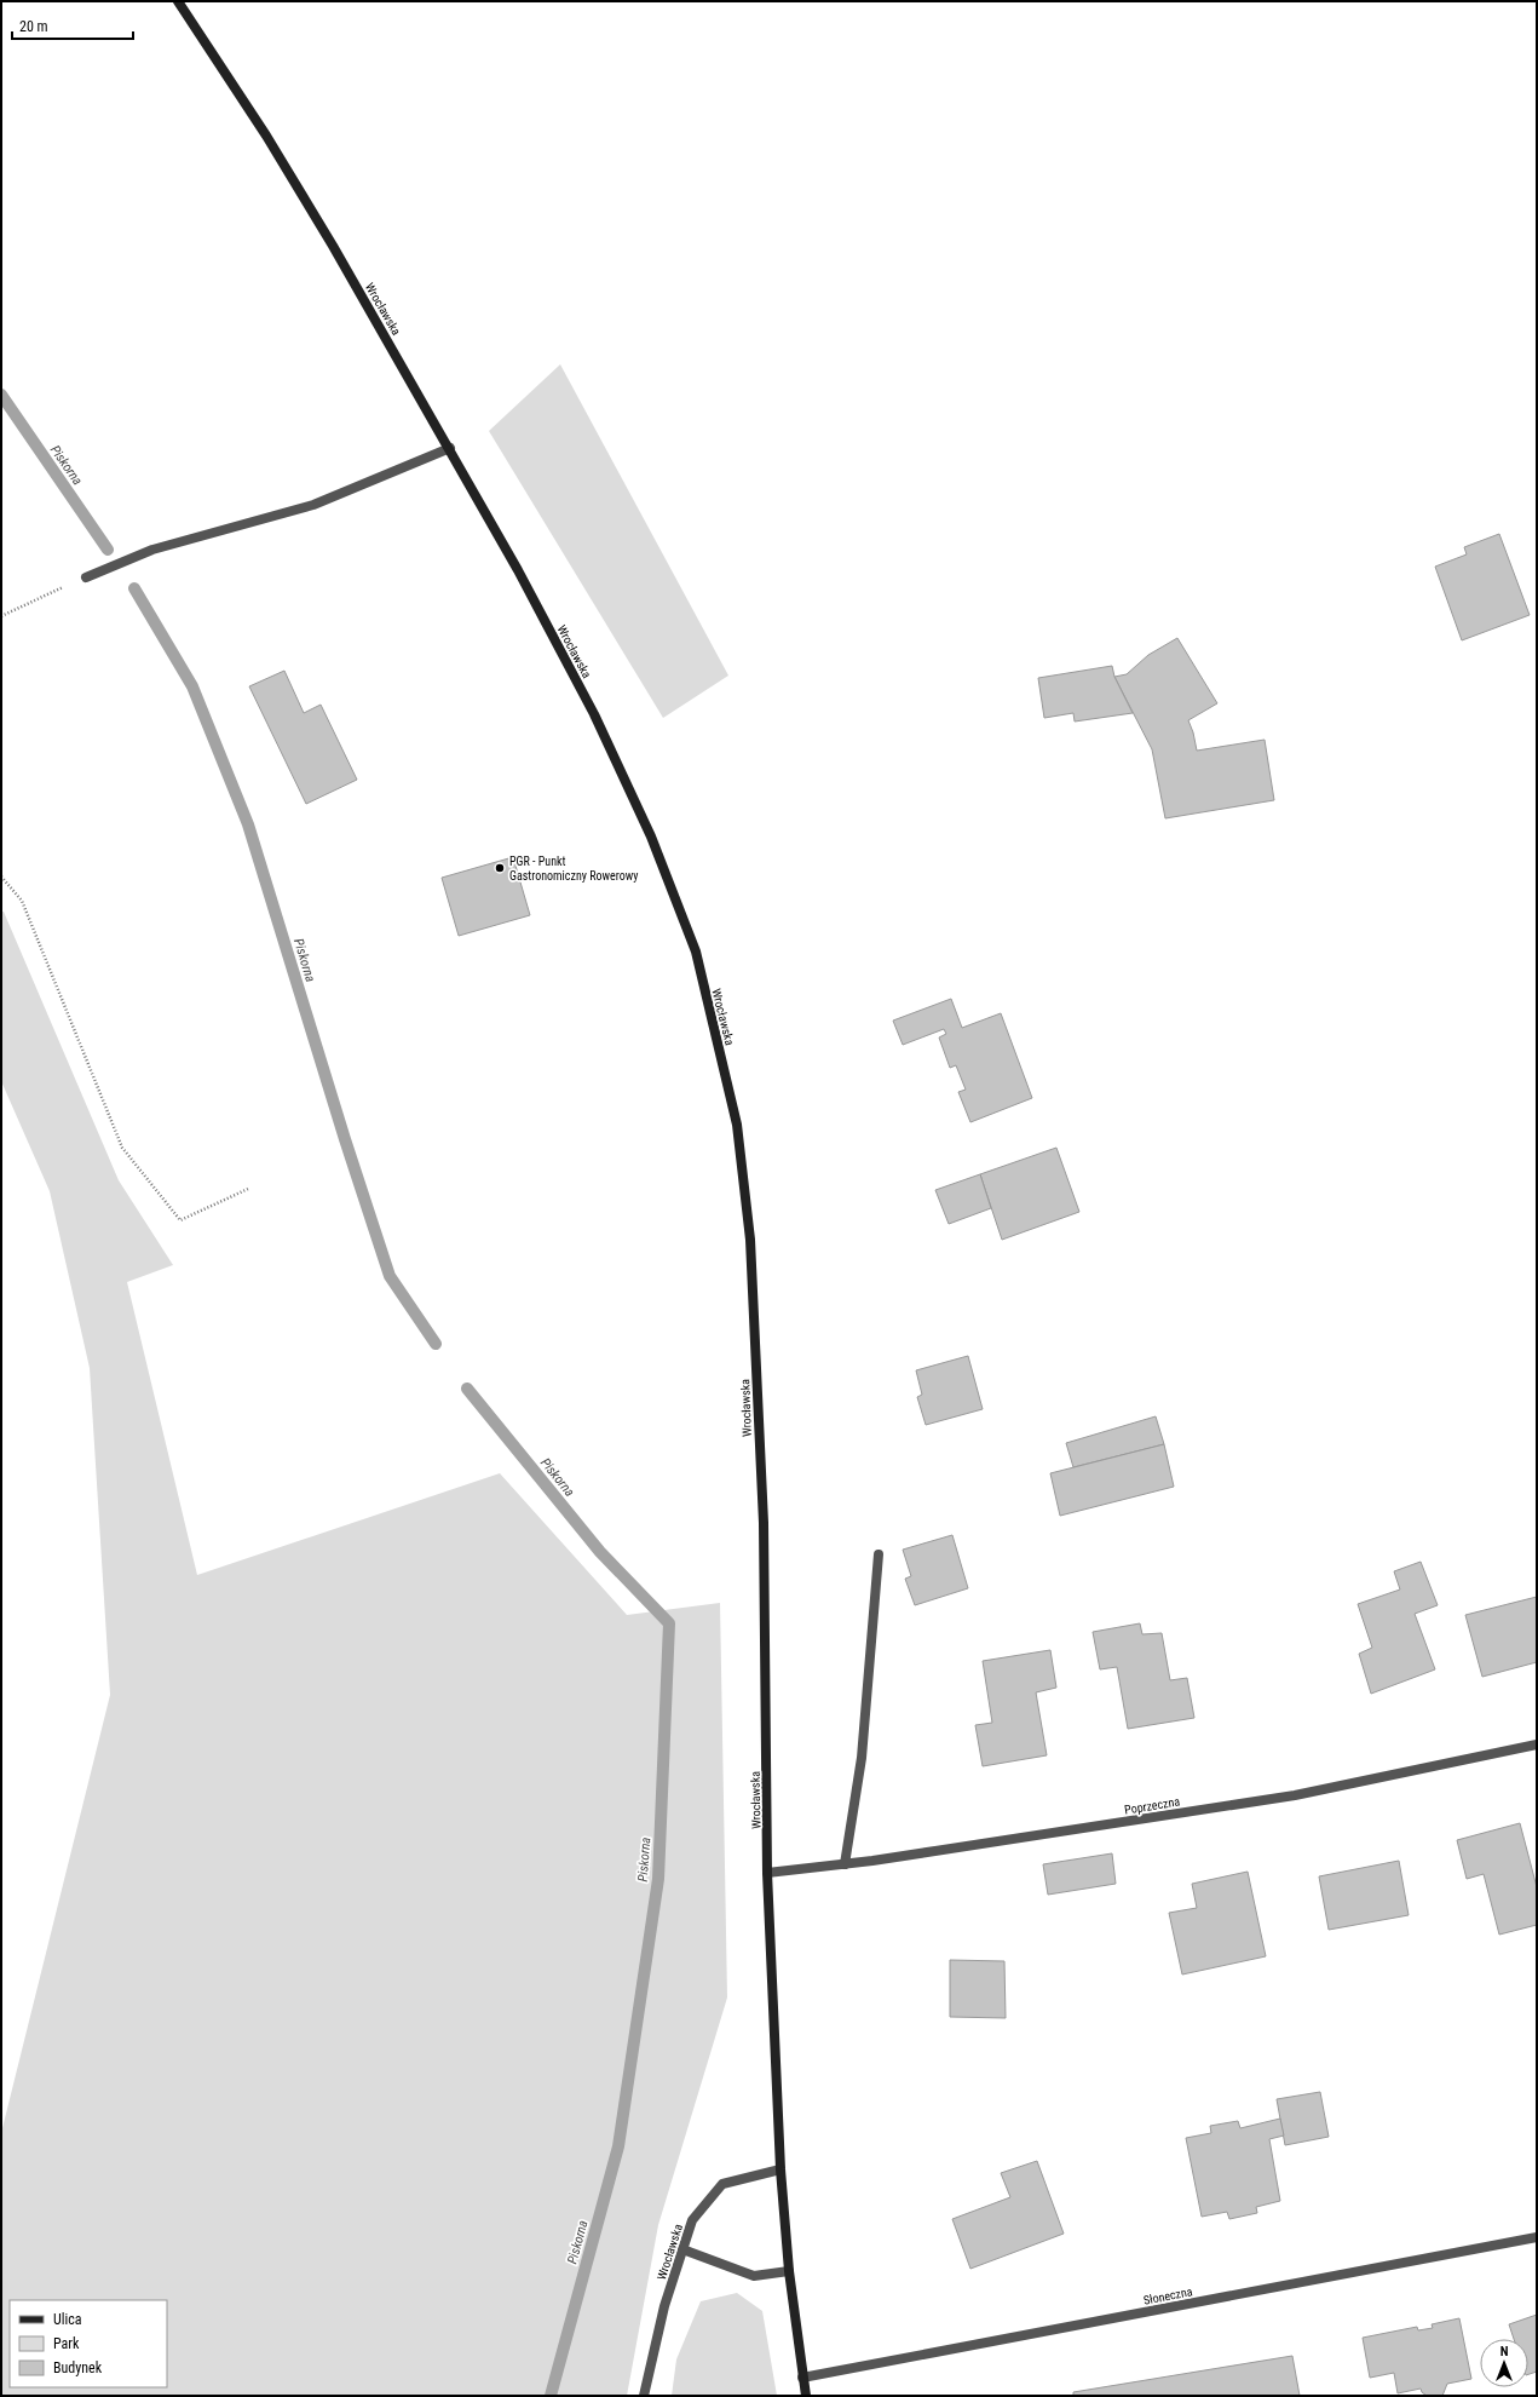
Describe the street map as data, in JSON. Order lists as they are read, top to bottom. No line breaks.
{"streets":{"main road":["Wrocławska"],"street":["Poprzeczna","Słoneczna"]},"crossings":[["Wrocławska","Poprzeczna"],["Wrocławska","Słoneczna"]],"water":["Piskorna"],"places":["PGR - Punkt Gastronomiczny Rowerowy"],"legend":["Ulica","Park","Budynek"],"scale_bar":"20 m","north":"top"}
